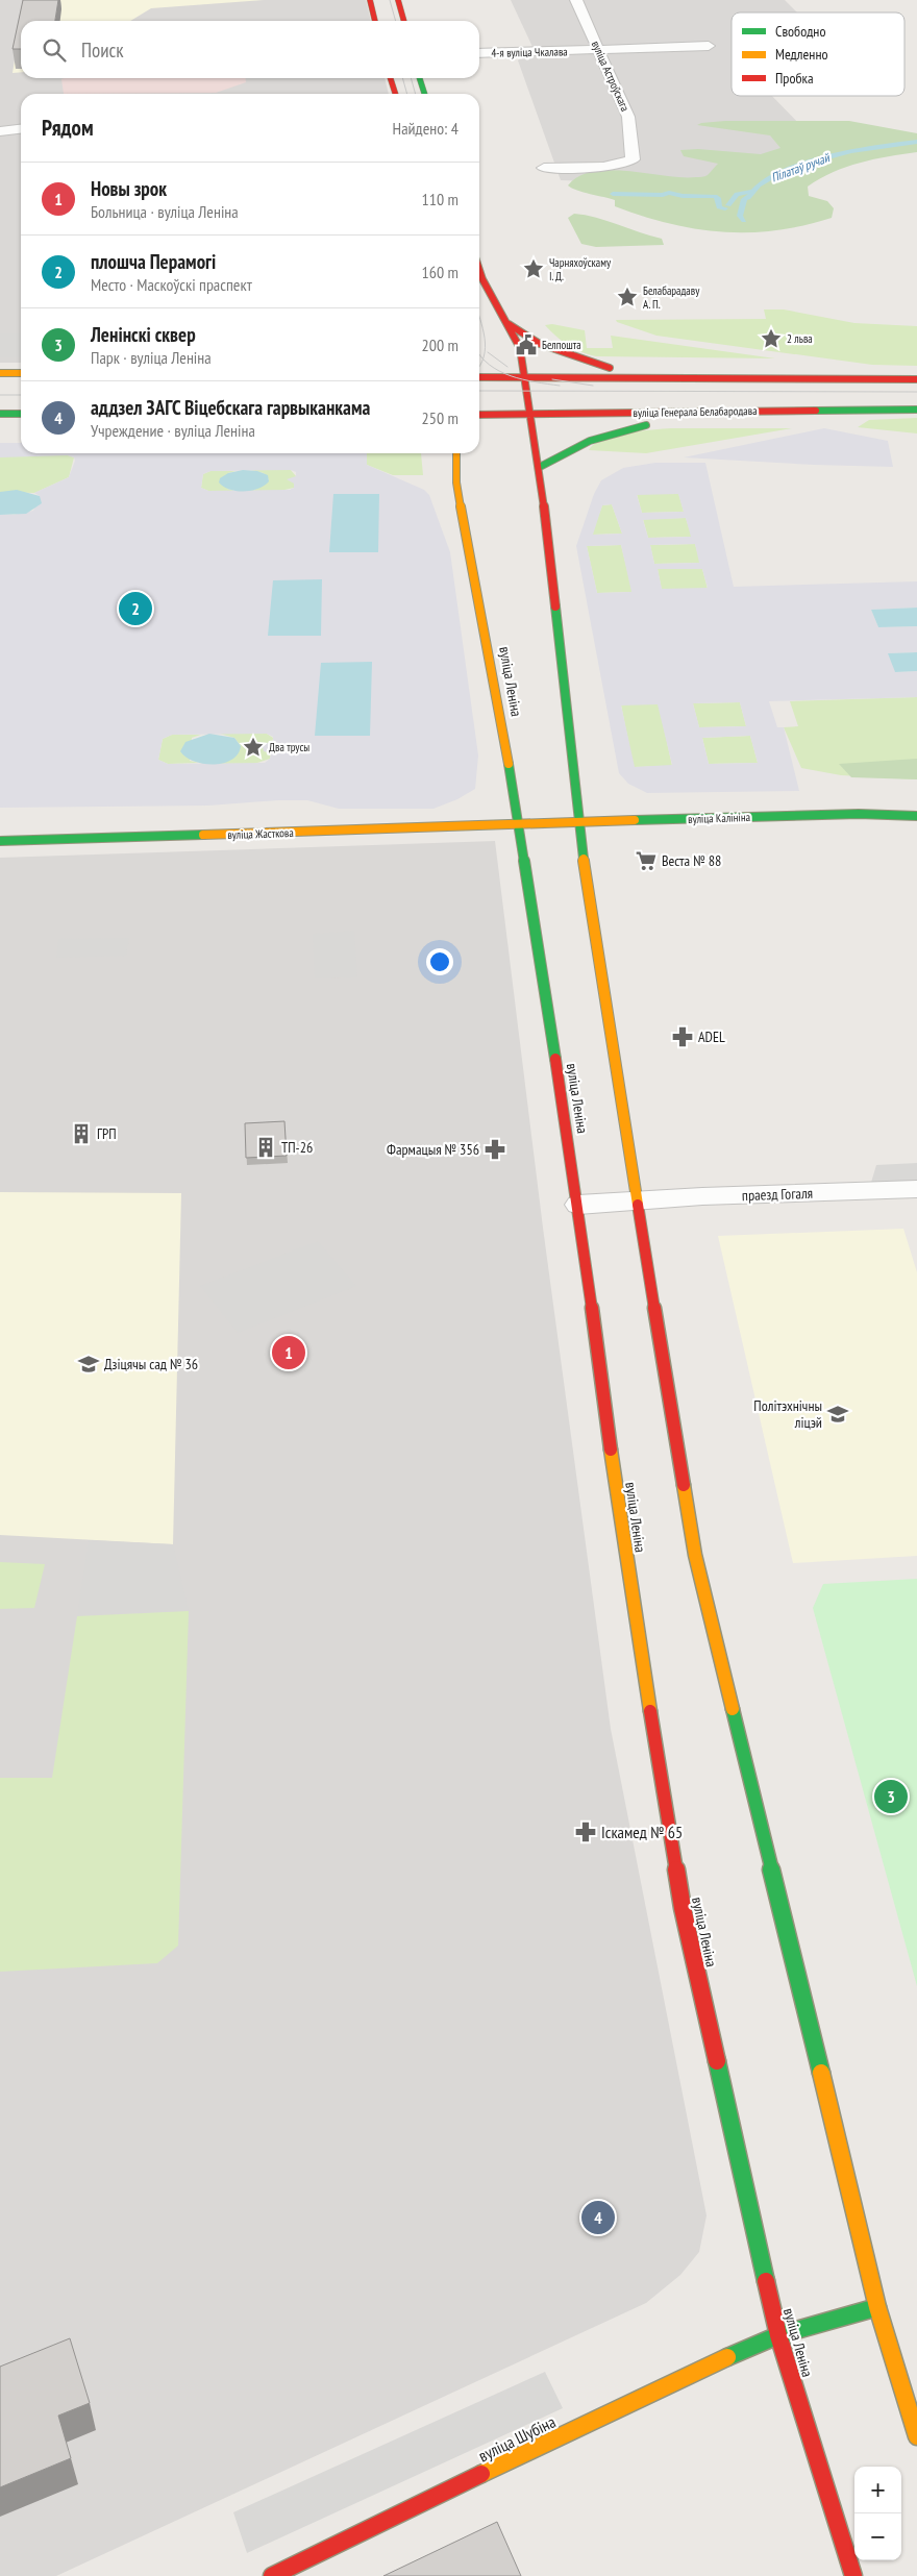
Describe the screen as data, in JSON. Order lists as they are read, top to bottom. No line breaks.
{"streets":{"main road":["вуліца Генерала Белабародава","вуліца Леніна","вуліца Калініна","вуліца Жасткова","вуліца Шубіна"],"street":["4-я вуліца Чкалава","вуліца Астроўскага","праезд Гогаля"]},"crossings":[["4-я вуліца Чкалава","вуліца Астроўскага"],["вуліца Леніна","вуліца Калініна"],["вуліца Леніна","вуліца Жасткова"],["вуліца Леніна","праезд Гогаля"],["вуліца Леніна","вуліца Шубіна"],["вуліца Калініна","вуліца Жасткова"]],"water":["Пілатаў ручай"],"places":{"place":["Чарняхоўскаму І. Д.","Белабарадаву А. П.","2 льва","Два трусы"],"public building":["Белпошта"],"supermarket":["Веста № 88"],"pharmacy":["ADEL","Фармацыя № 356","Іскамед № 65"],"building":["ГРП","ТП-26"],"school or university":["Дзіцячы сад № 36","Політэхнічны ліцэй"]},"legend":["Свободно","Медленно","Пробка"],"page":{"search":"Поиск","heading":["Рядом","Найдено: 4"],"list":[{"mark":"1","name":"Новы зрок","note":"Больница · вуліца Леніна","value":"110 m"},{"mark":"2","name":"плошча Перамогі","note":"Место · Маскоўскі праспект","value":"160 m"},{"mark":"3","name":"Ленінскі сквер","note":"Парк · вуліца Леніна","value":"200 m"},{"mark":"4","name":"аддзел ЗАГС Віцебскага гарвыканкама","note":"Учреждение · вуліца Леніна","value":"250 m"}],"pins":["2","1","3","4"],"map_buttons":["+","−"]}}
